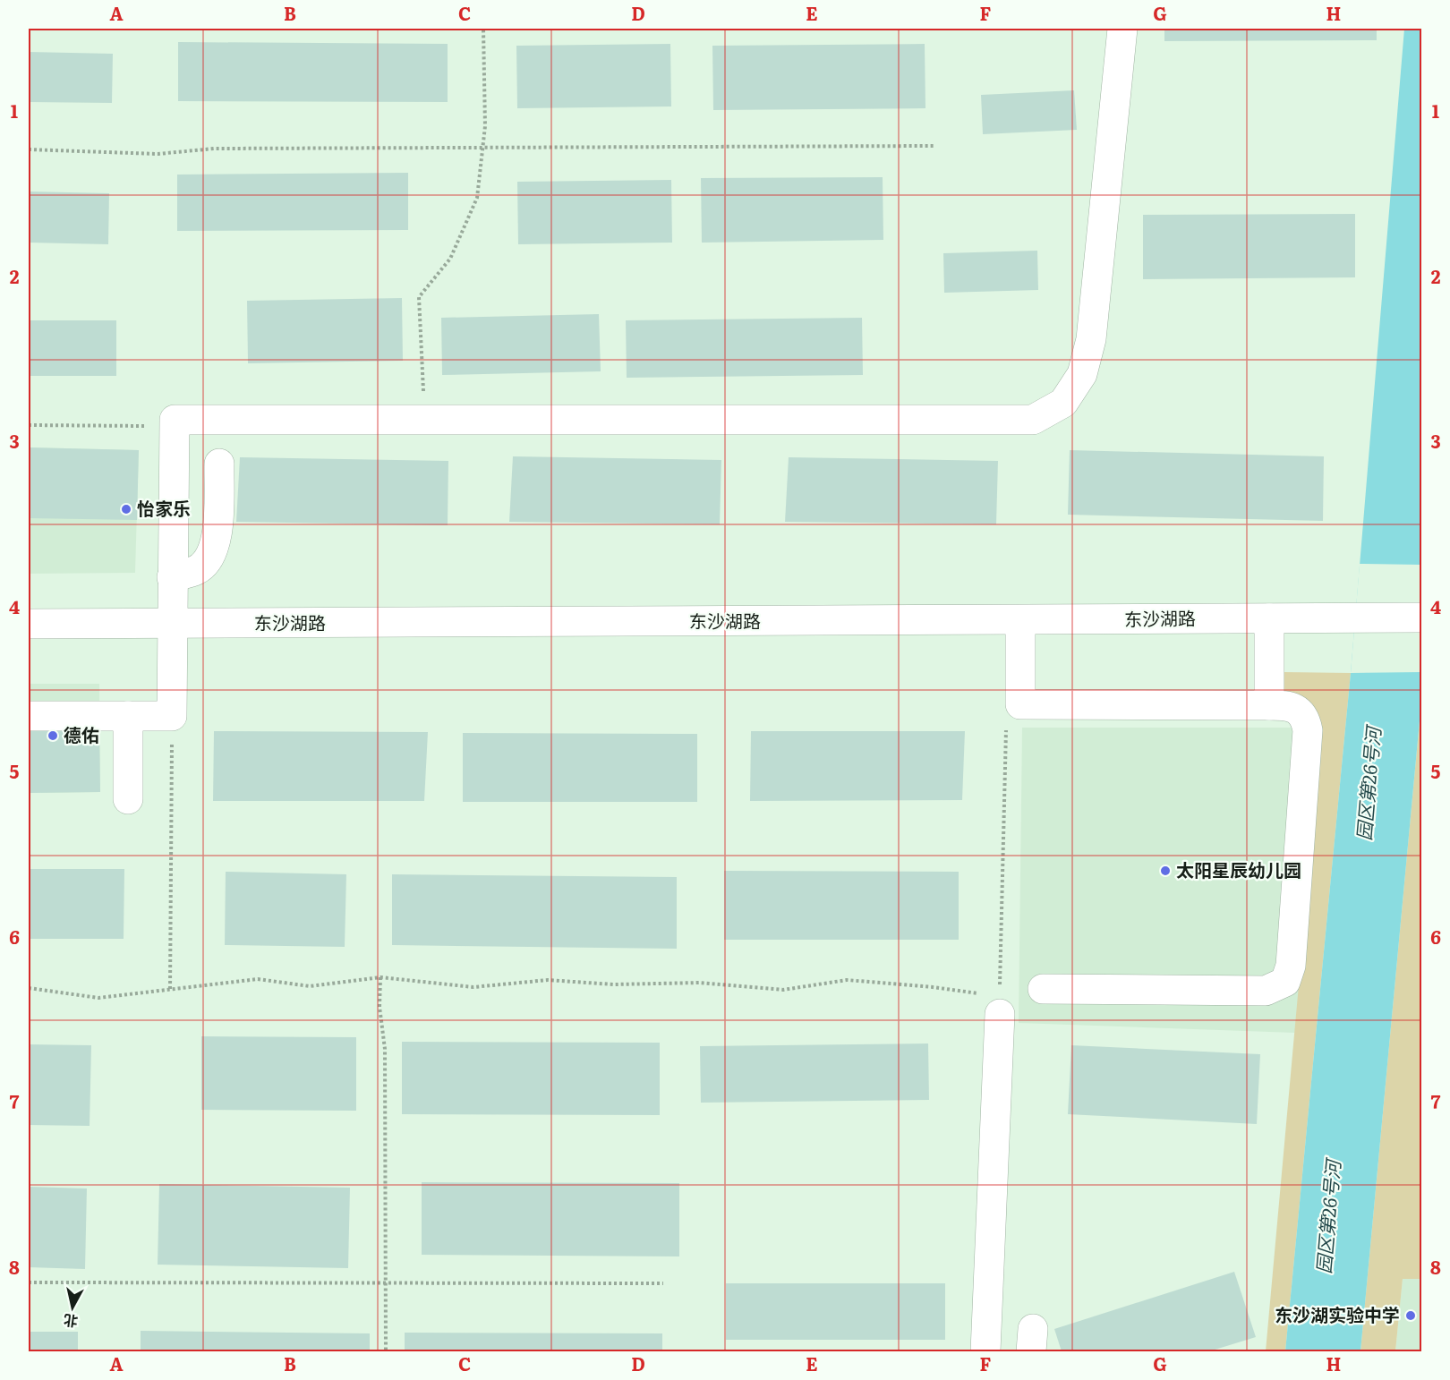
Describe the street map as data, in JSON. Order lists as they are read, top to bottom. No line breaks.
{"streets":{"street":["东沙湖路"]},"water":["园区第26号河"],"places":["怡家乐","德佑","太阳星辰幼儿园","东沙湖实验中学"],"north":"bottom","grid":{"columns":["A","B","C","D","E","F","G","H"],"rows":["1","2","3","4","5","6","7","8"]}}
